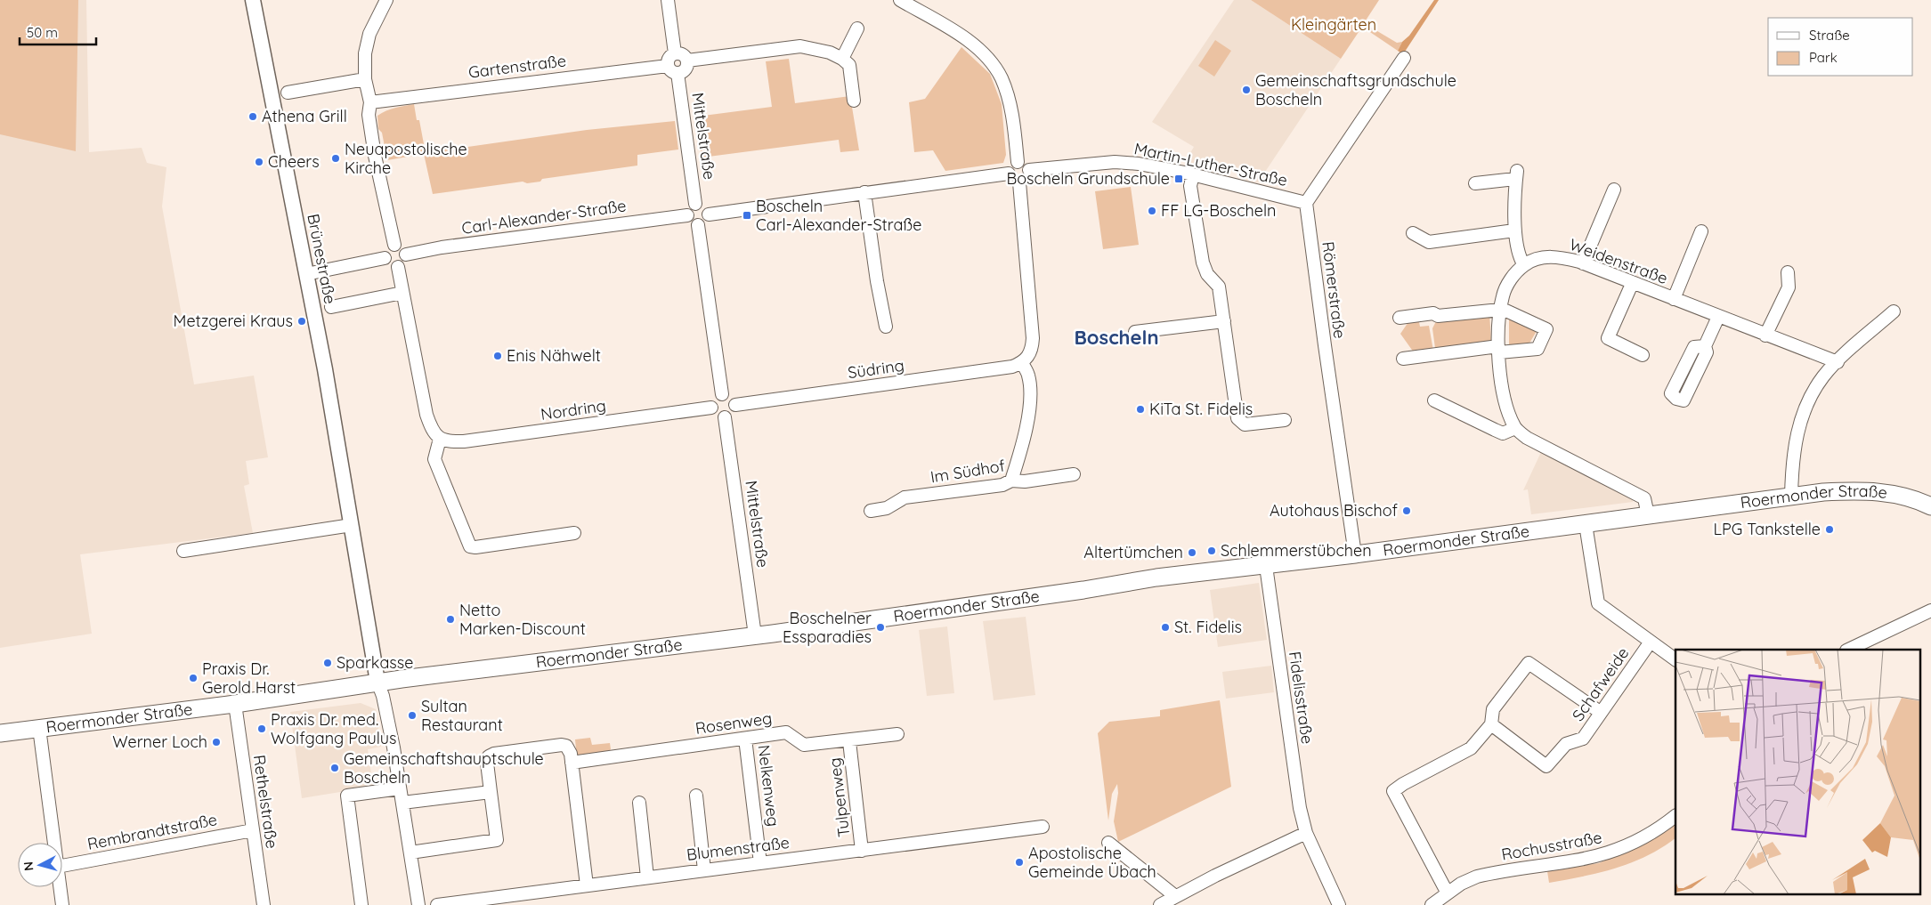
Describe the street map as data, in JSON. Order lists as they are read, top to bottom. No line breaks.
{"streets":{"main road":["Roermonder Straße"],"street":["Gartenstraße","Mittelstraße","Martin-Luther-Straße","Carl-Alexander-Straße","Brünestraße","Weidenstraße","Römerstraße","Südring","Nordring","Im Südhof","Schafweide","Fidelisstraße","Rosenweg","Nelkenweg","Tulpenweg","Rethelstraße","Rembrandtstraße","Rochusstraße","Blumenstraße"]},"crossings":[["Gartenstraße","Mittelstraße"],["Mittelstraße","Carl-Alexander-Straße"],["Mittelstraße","Südring"],["Mittelstraße","Nordring"],["Mittelstraße","Roermonder Straße"],["Martin-Luther-Straße","Römerstraße"],["Brünestraße","Roermonder Straße"],["Römerstraße","Roermonder Straße"],["Südring","Nordring"],["Roermonder Straße","Fidelisstraße"],["Roermonder Straße","Rethelstraße"],["Rosenweg","Nelkenweg"],["Rosenweg","Tulpenweg"],["Nelkenweg","Blumenstraße"],["Tulpenweg","Blumenstraße"],["Rethelstraße","Rembrandtstraße"]],"districts":["Boscheln"],"parks":["Kleingärten"],"places":{"other":["Gemeinschaftsgrundschule Boscheln","Athena Grill","Neuapostolische Kirche","Cheers","FF LG-Boscheln","Metzgerei Kraus","Enis Nähwelt","KiTa St. Fidelis","Autohaus Bischof","LPG Tankstelle","Schlemmerstübchen","Altertümchen","Netto Marken-Discount","Boschelner Essparadies","St. Fidelis","Sparkasse","Praxis Dr. Gerold Harst","Sultan Restaurant","Praxis Dr. med. Wolfgang Paulus","Werner Loch","Gemeinschaftshauptschule Boscheln","Apostolische Gemeinde Übach"],"transit":["Boscheln Grundschule","Boscheln Carl-Alexander-Straße"]},"legend":["Straße","Park"],"scale_bar":"50 m","north":"left"}
